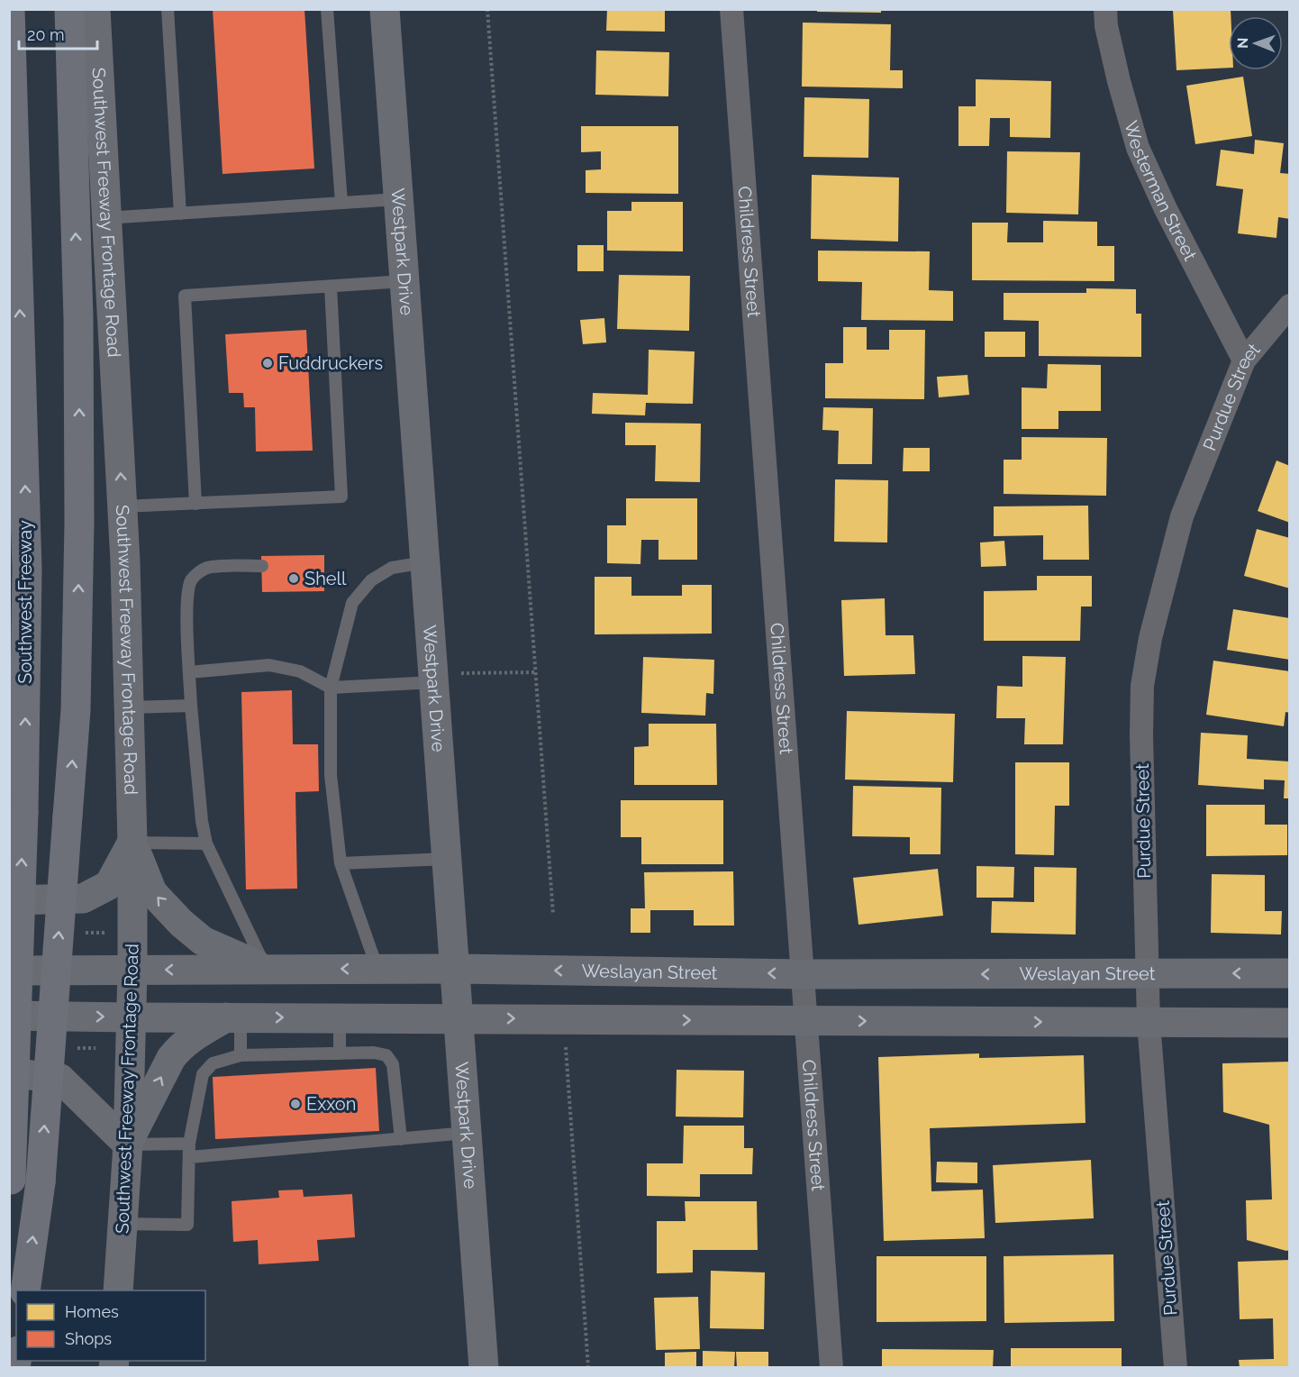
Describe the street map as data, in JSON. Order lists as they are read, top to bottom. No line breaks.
{"streets":{"highway":["Southwest Freeway"],"main road":["Southwest Freeway Frontage Road","Westpark Drive","Weslayan Street"],"street":["Westerman Street","Childress Street","Purdue Street"]},"crossings":[["Westerman Street","Purdue Street"],["Southwest Freeway Frontage Road","Weslayan Street"],["Westpark Drive","Weslayan Street"],["Childress Street","Weslayan Street"],["Purdue Street","Weslayan Street"]],"places":["Fuddruckers","Shell","Exxon"],"legend":["Homes","Shops"],"scale_bar":"20 m","north":"left"}
